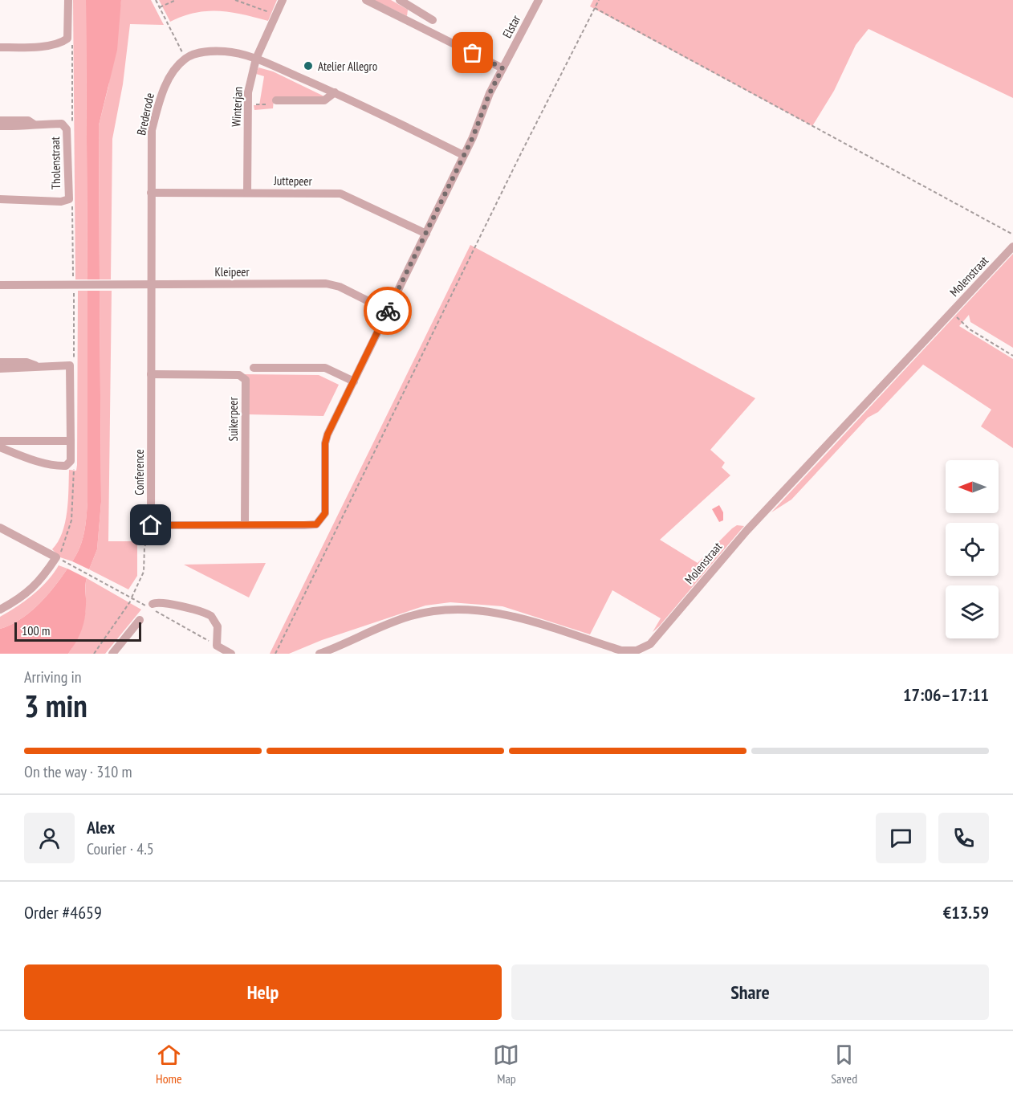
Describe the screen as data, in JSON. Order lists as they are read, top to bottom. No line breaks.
{"streets":{"street":["Elstar","Winterjan","Brederode","Tholenstraat","Juttepeer","Kleipeer","Molenstraat","Suikerpeer","Conference"]},"crossings":[["Elstar","Juttepeer"],["Elstar","Kleipeer"],["Winterjan","Juttepeer"],["Brederode","Juttepeer"],["Brederode","Kleipeer"],["Brederode","Conference"],["Kleipeer","Conference"],["Suikerpeer","Conference"]],"places":["Atelier Allegro"],"scale_bar":"100 m","north":"left","page":{"scale":"100 m","heading":["3 min","Arriving in","17:06–17:11"],"panel":["Alex","Courier · 4.5","Order #4659","€13.59"],"bar":"On the way · 310 m","buttons":["Help","Share"],"tabs":["Home","Map","Saved"]}}
